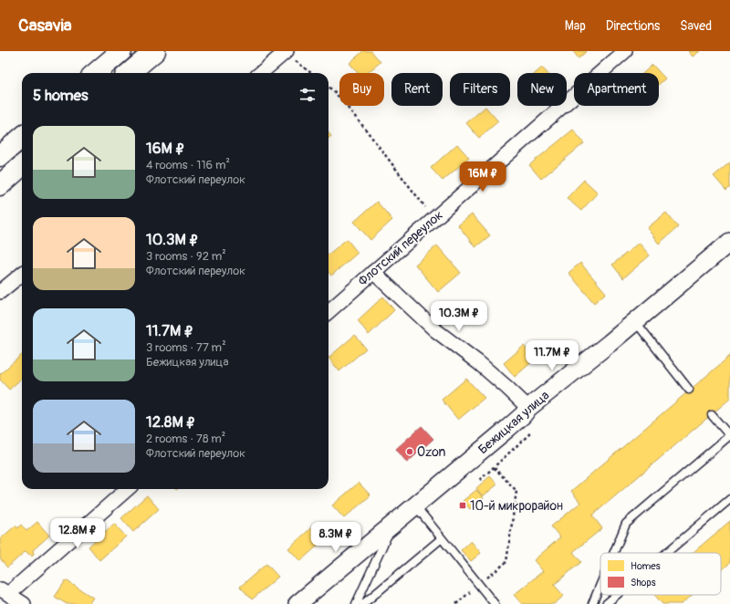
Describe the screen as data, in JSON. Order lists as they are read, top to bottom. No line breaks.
{"streets":{"street":["Флотский переулок","Бежицкая улица"]},"places":{"other":["Ozon"],"transit":["10-й микрорайон"]},"legend":["Homes","Shops"],"page":{"header":"Casavia","nav":["Map","Directions","Saved"],"chip":["Buy","Rent","Filters","New","Apartment"],"heading":"5 homes","list":[{"name":"16M ₽","note":"4 rooms · 116 m² · Флотский переулок"},{"name":"10.3M ₽","note":"3 rooms · 92 m² · Флотский переулок"},{"name":"11.7M ₽","note":"3 rooms · 77 m² · Бежицкая улица"},{"name":"12.8M ₽","note":"2 rooms · 78 m² · Флотский переулок"}],"price":["16M ₽","10.3M ₽","11.7M ₽","12.8M ₽","8.3M ₽"]}}
